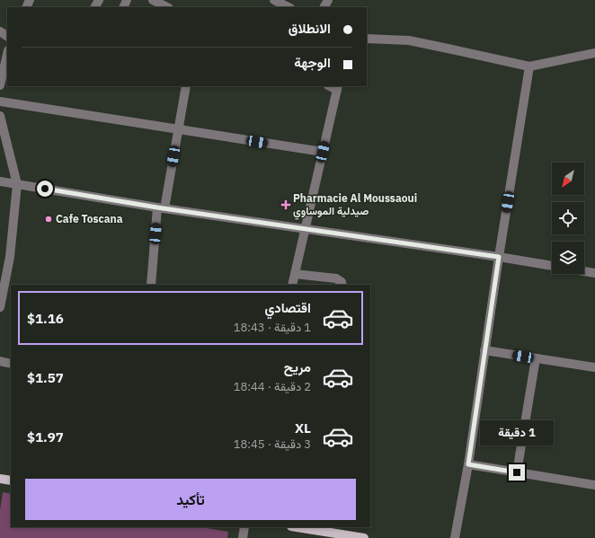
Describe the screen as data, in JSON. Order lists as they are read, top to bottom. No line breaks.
{"places":{"health":["Pharmacie Al Moussaoui صيدلية الموساوي"],"other":["Cafe Toscana"]},"north":"bottom left","page":{"banner":["الانطلاق","الوجهة"],"list":[{"name":"اقتصادي","note":"1 دقيقة · 18:43","value":"$1.16"},{"name":"مريح","note":"2 دقيقة · 18:44","value":"$1.57"},{"name":"XL","note":"3 دقيقة · 18:45","value":"$1.97"}],"bubble":"1 دقيقة","buttons":"تأكيد"}}
